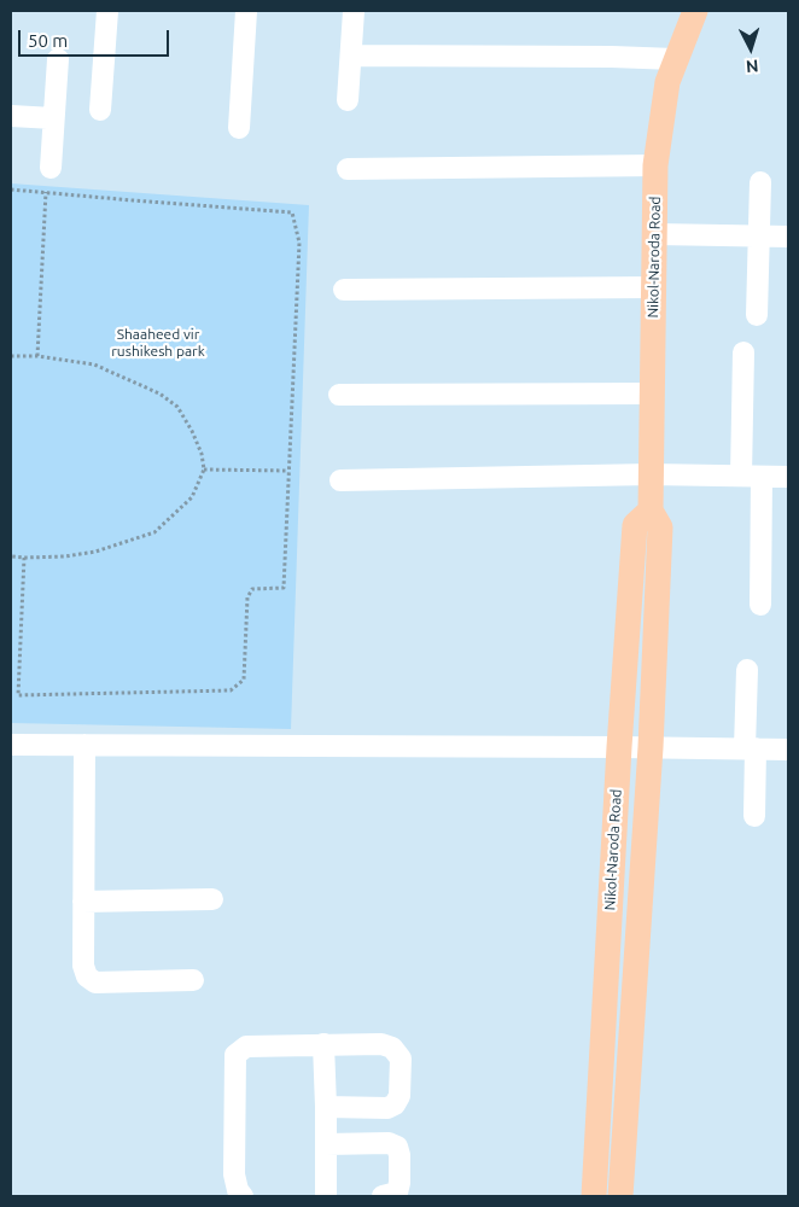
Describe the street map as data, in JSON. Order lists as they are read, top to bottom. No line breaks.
{"streets":{"main road":["Nikol-Naroda Road"]},"parks":["Shaaheed vir rushikesh park"],"scale_bar":"50 m","north":"bottom"}
